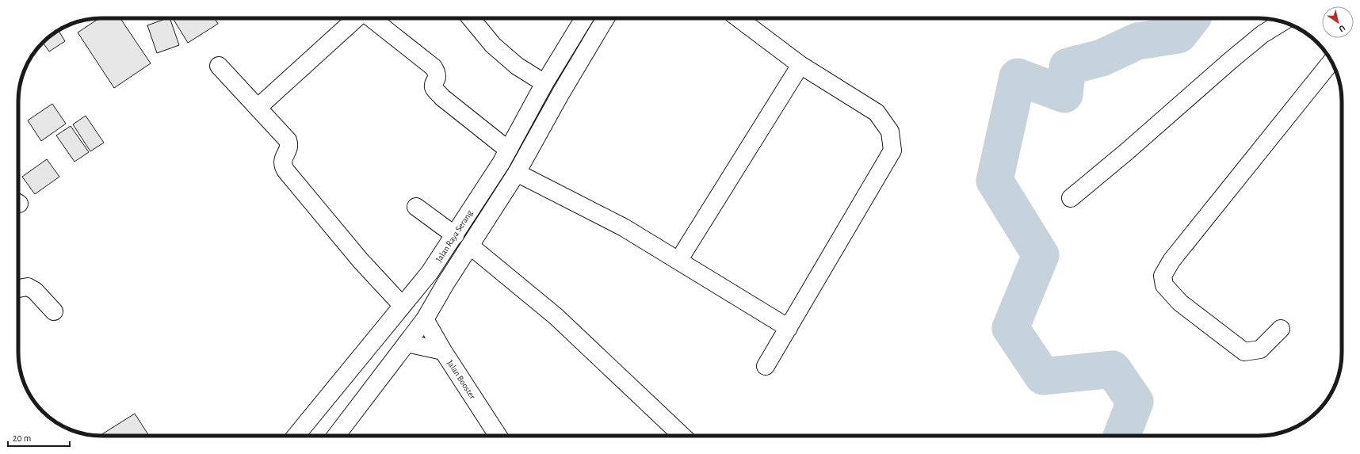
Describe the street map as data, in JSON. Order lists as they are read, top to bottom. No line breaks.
{"streets":{"main road":["Jalan Raya Serang","Jalan Booster"]},"scale_bar":"20 m","north":"bottom right"}
